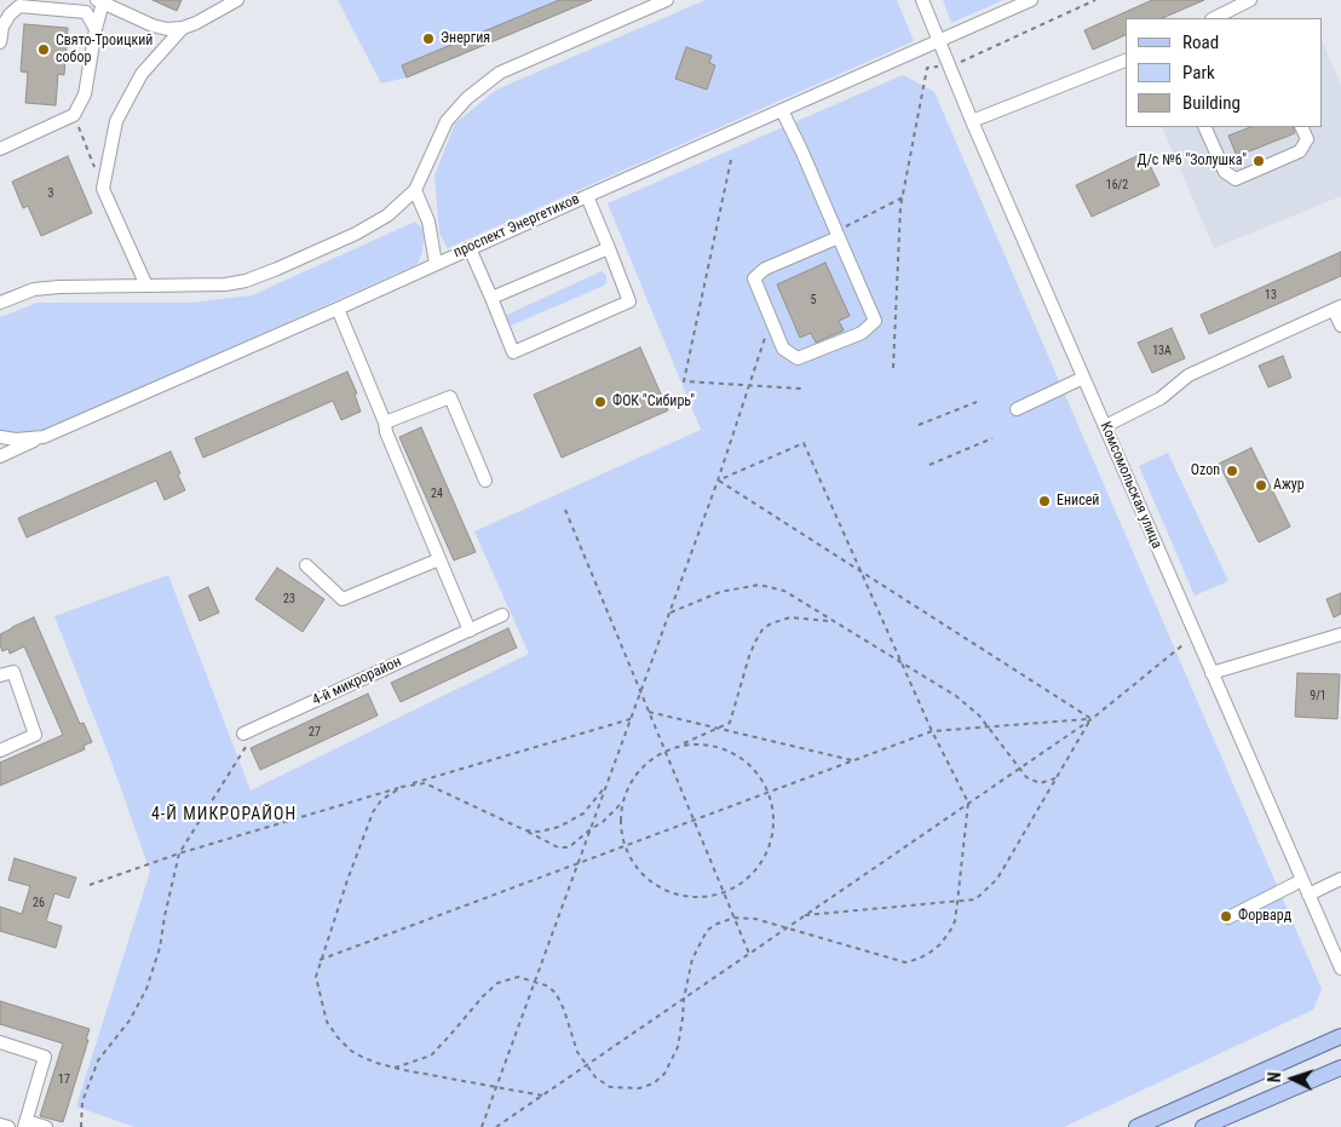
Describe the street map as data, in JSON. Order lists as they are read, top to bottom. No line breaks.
{"streets":{"street":["проспект Энергетиков","Комсомольская улица","4-й микрорайон"]},"crossings":[["проспект Энергетиков","Комсомольская улица"]],"districts":["4-Й МИКРОРАЙОН"],"places":["Энергия","Свято-Троицкий собор","Д/с №6 \"Золушка\"","ФОК \"Сибирь\"","Ozon","Ажур","Енисей","Форвард"],"house_numbers":["16/2","3","13","5","13А","24","23","9/1","27","26","17"],"legend":["Road","Park","Building"],"north":"left"}
